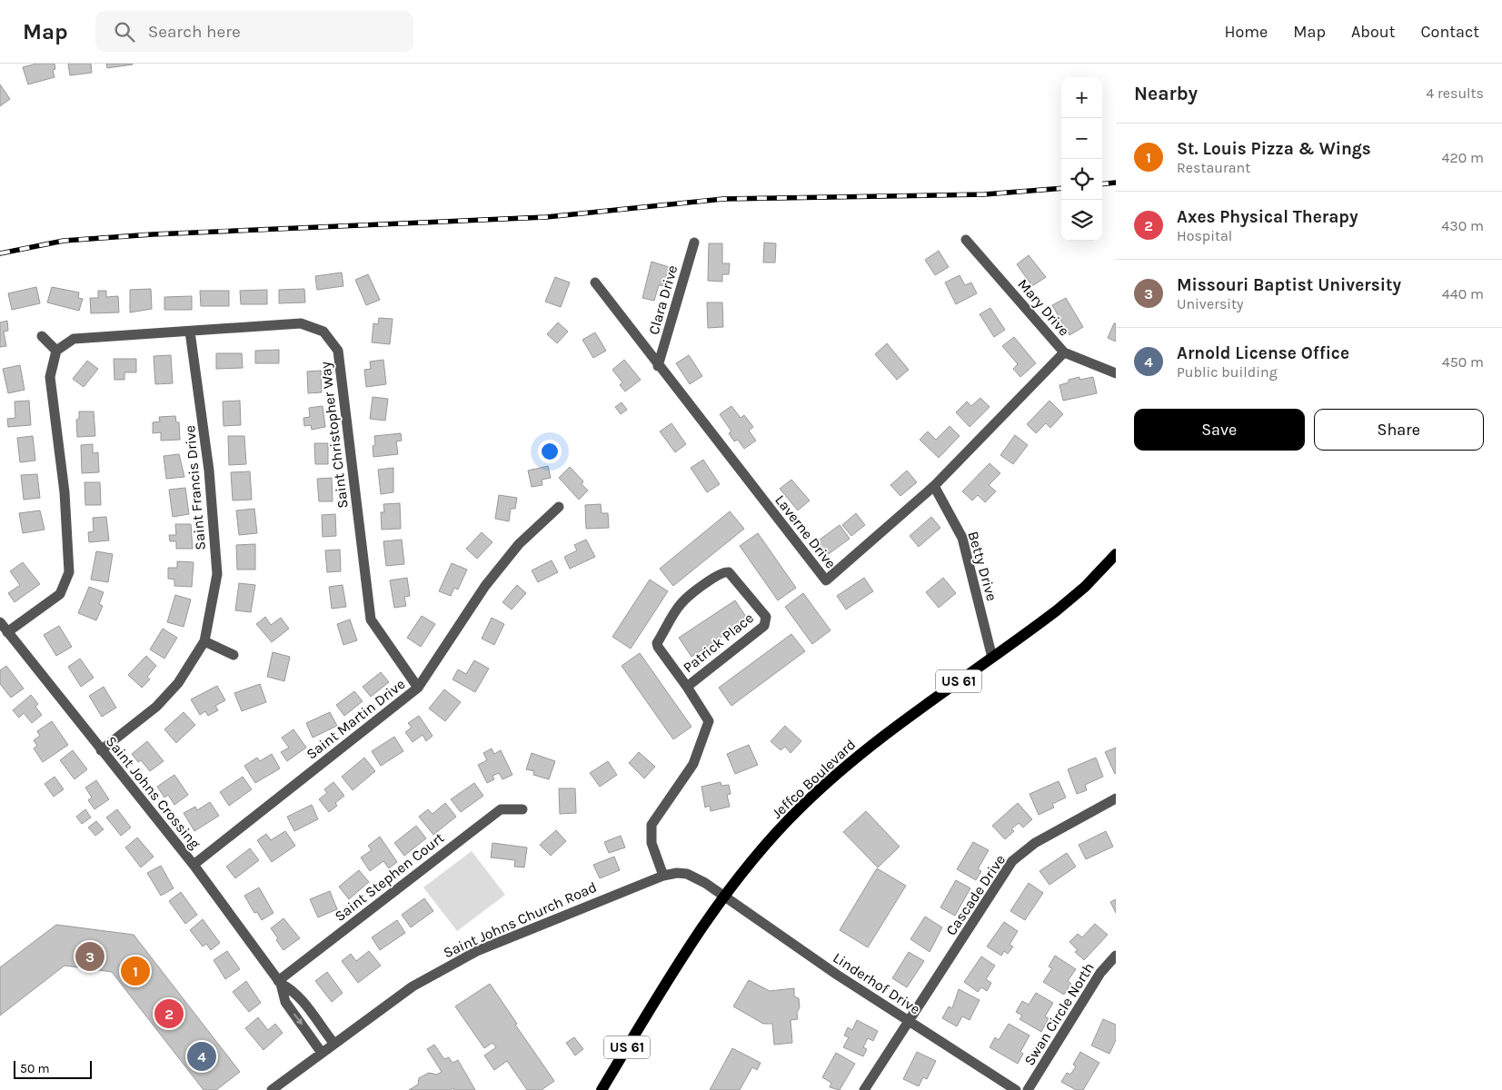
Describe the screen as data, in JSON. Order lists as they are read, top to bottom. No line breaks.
{"streets":{"main road":["US 61","Jeffco Boulevard"],"street":["Clara Drive","Mary Drive","Saint Christopher Way","Saint Francis Drive","Laverne Drive","Betty Drive","Patrick Place","Saint Martin Drive","Saint Johns Crossing","Saint Stephen Court","Cascade Drive","Saint Johns Church Road","Linderhof Drive","Swan Circle North"]},"crossings":[["Clara Drive","Laverne Drive"],["Mary Drive","Laverne Drive"],["Saint Christopher Way","Saint Francis Drive"],["Saint Christopher Way","Saint Martin Drive"],["Saint Francis Drive","Saint Johns Crossing"],["Laverne Drive","Betty Drive"],["Betty Drive","Jeffco Boulevard"],["Patrick Place","Saint Johns Church Road"],["Saint Martin Drive","Saint Johns Crossing"],["Jeffco Boulevard","Saint Johns Church Road"],["Jeffco Boulevard","Linderhof Drive"],["Saint Johns Crossing","Saint Stephen Court"],["Saint Johns Crossing","Saint Johns Church Road"],["Cascade Drive","Linderhof Drive"],["Saint Johns Church Road","Linderhof Drive"]],"scale_bar":"50 m","page":{"header":"Map","search":"Search here","nav":["Home","Map","About","Contact"],"heading":["Nearby","4 results"],"map_buttons":["+","−"],"list":[{"mark":"1","name":"St. Louis Pizza & Wings","note":"Restaurant","value":"420 m"},{"mark":"2","name":"Axes Physical Therapy","note":"Hospital","value":"430 m"},{"mark":"3","name":"Missouri Baptist University","note":"University","value":"440 m"},{"mark":"4","name":"Arnold License Office","note":"Public building","value":"450 m"}],"buttons":["Save","Share"],"pins":["3","1","2","4"],"scale":"50 m"}}
